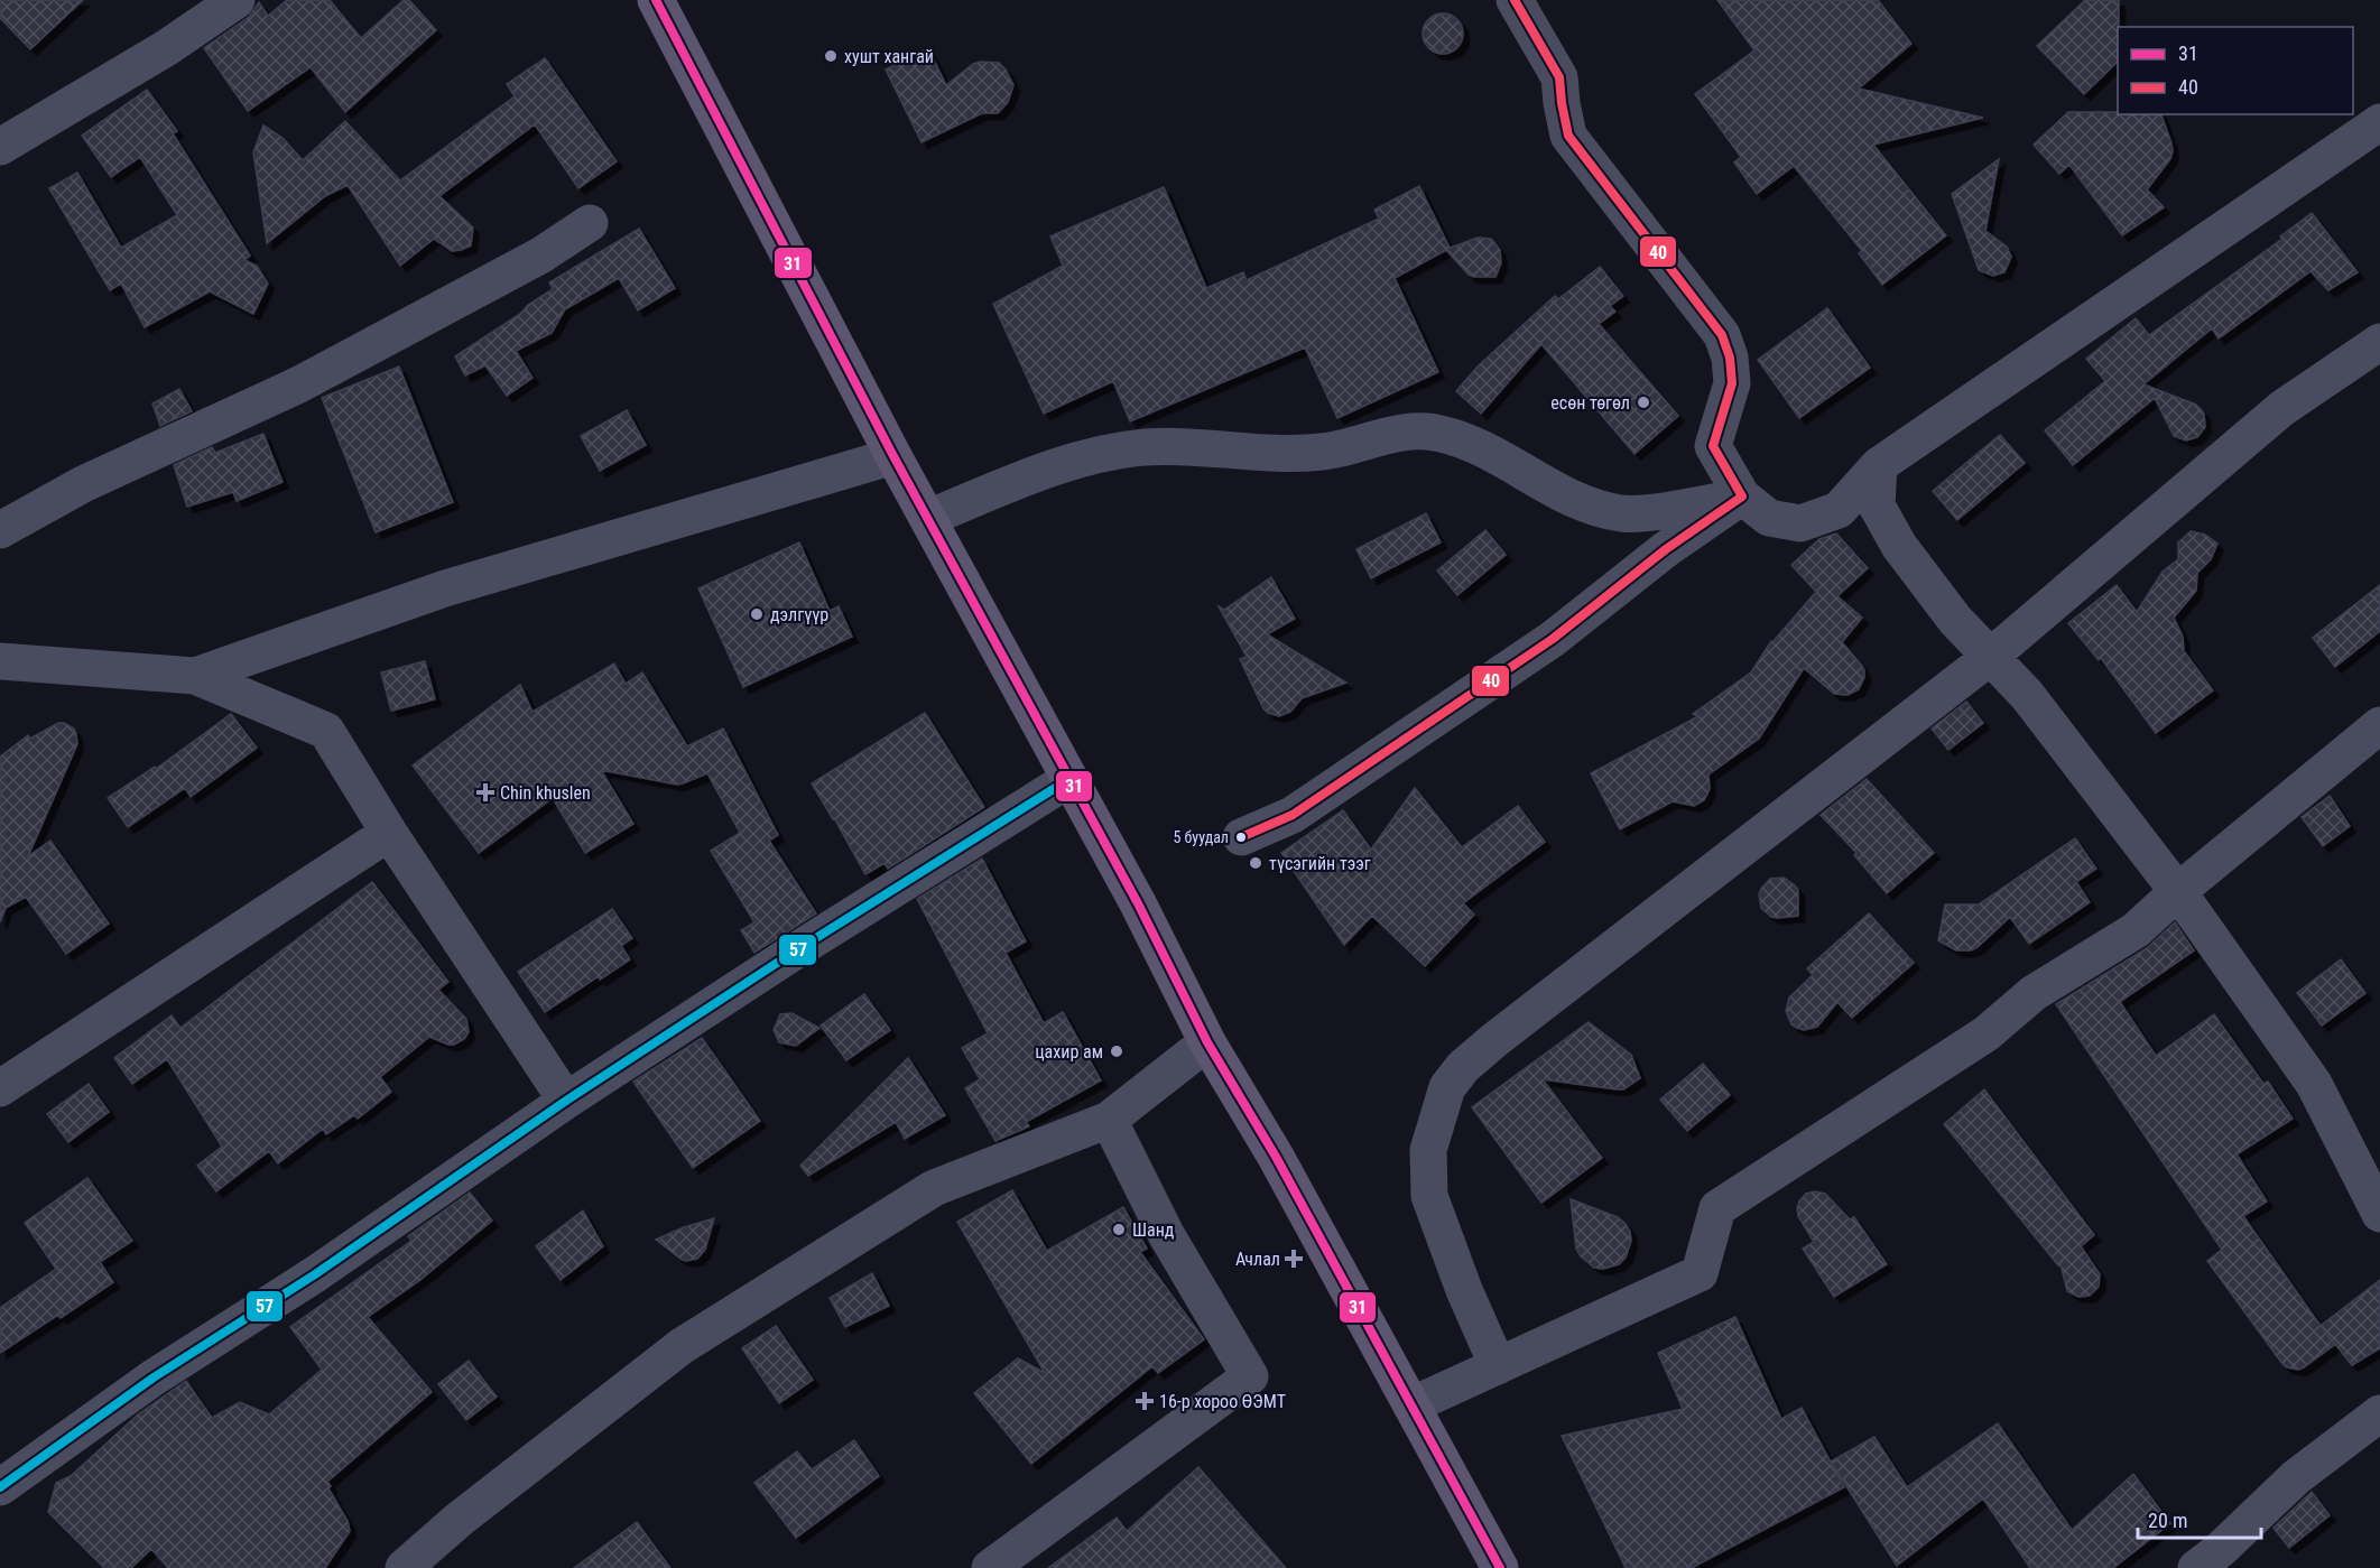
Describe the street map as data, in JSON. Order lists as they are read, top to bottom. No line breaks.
{"places":{"other":["хушт хангай","есөн төгөл","дэлгүүр","5 буудал","түсэгийн тээг","цахир ам","Шанд"],"health":["Chin khuslen","Ачлал","16-р хороо ӨЭМТ"]},"lines":["transit line 31","transit line 40","transit line 57"],"legend":["31","40"],"scale_bar":"20 m"}
